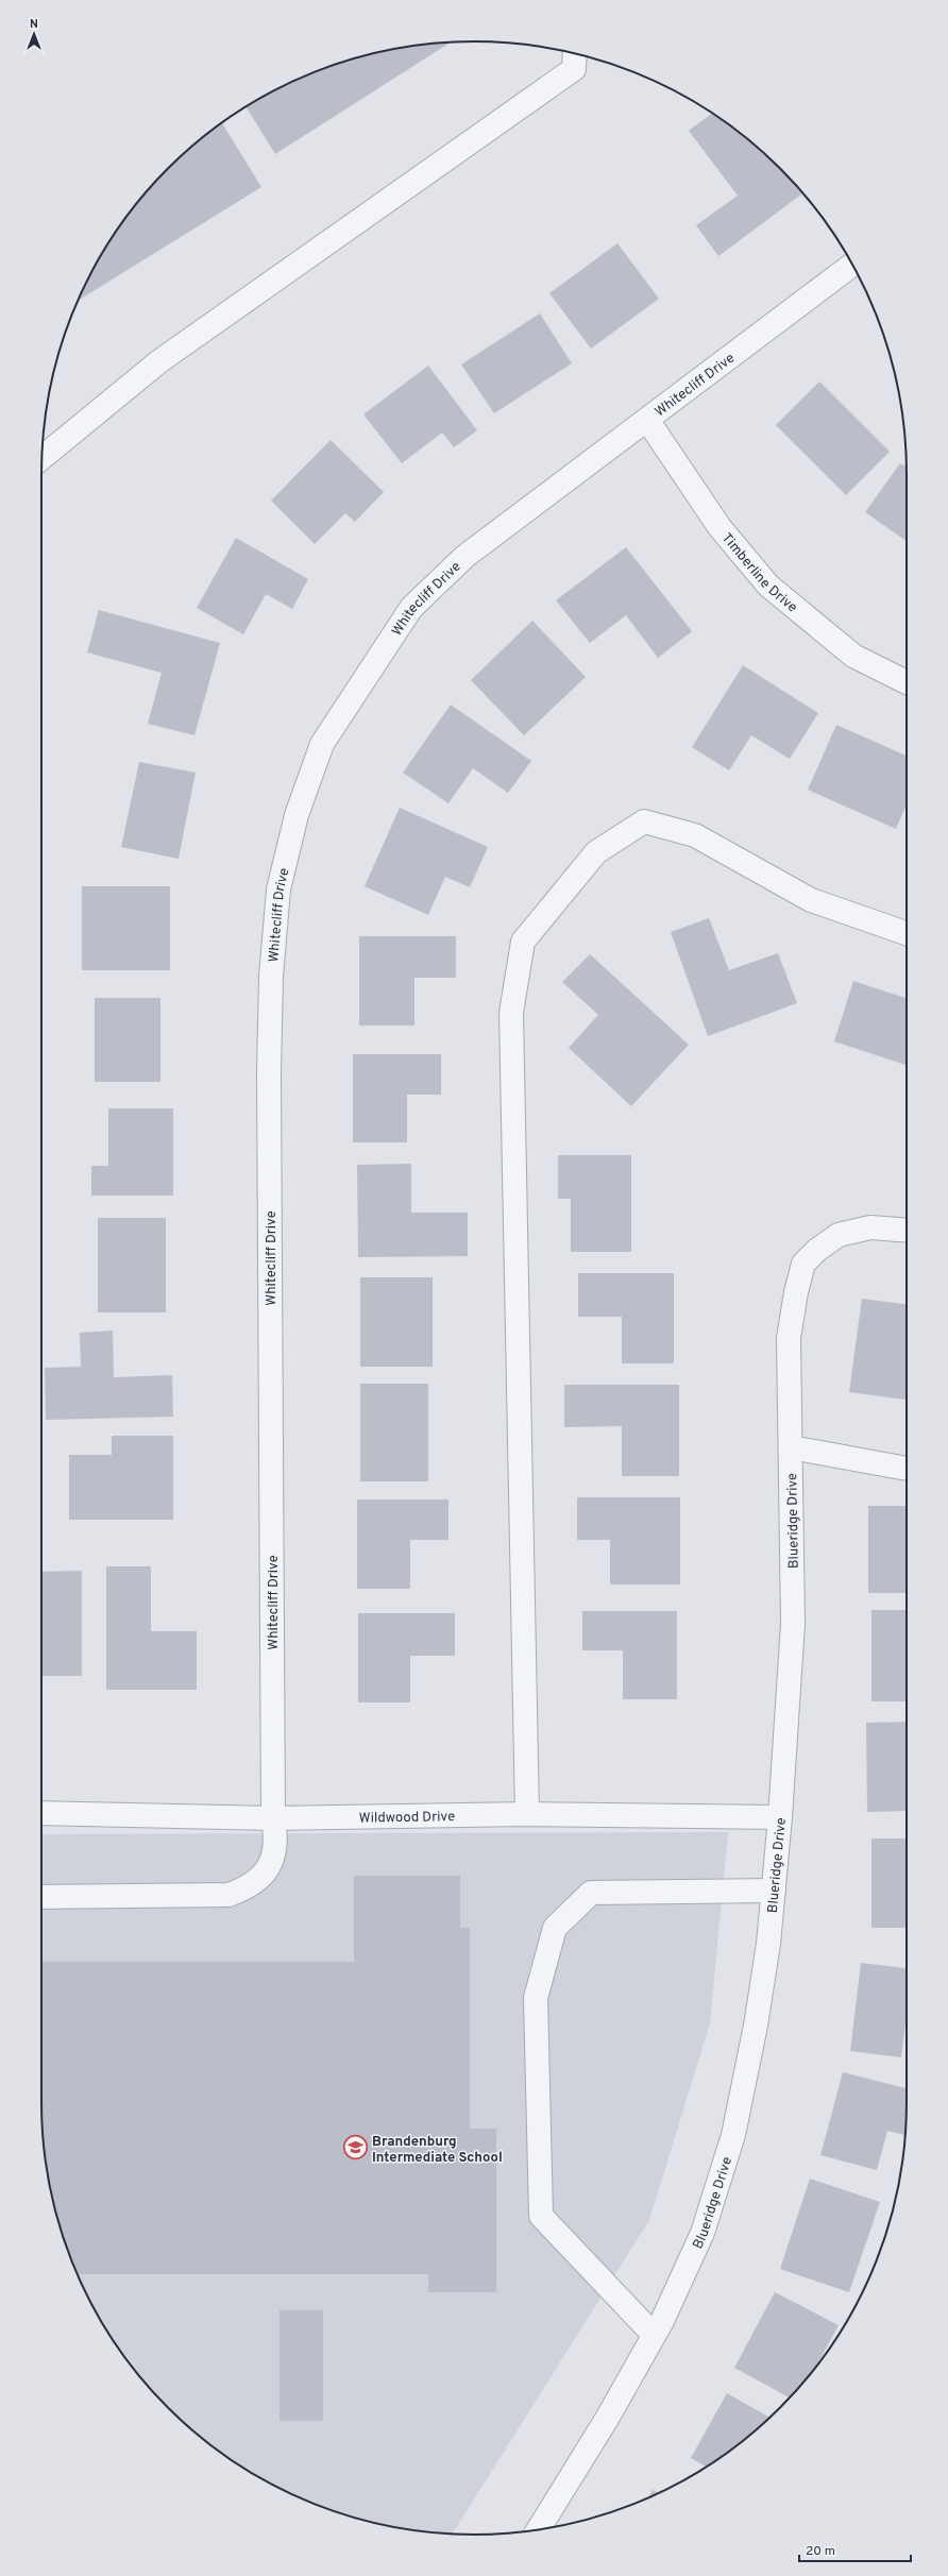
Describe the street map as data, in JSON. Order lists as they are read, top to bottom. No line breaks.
{"streets":{"street":["Whitecliff Drive","Timberline Drive","Blueridge Drive","Wildwood Drive"]},"crossings":[["Whitecliff Drive","Timberline Drive"],["Whitecliff Drive","Wildwood Drive"],["Blueridge Drive","Wildwood Drive"]],"places":{"school or university":["Brandenburg Intermediate School"]},"scale_bar":"20 m","north":"top"}
